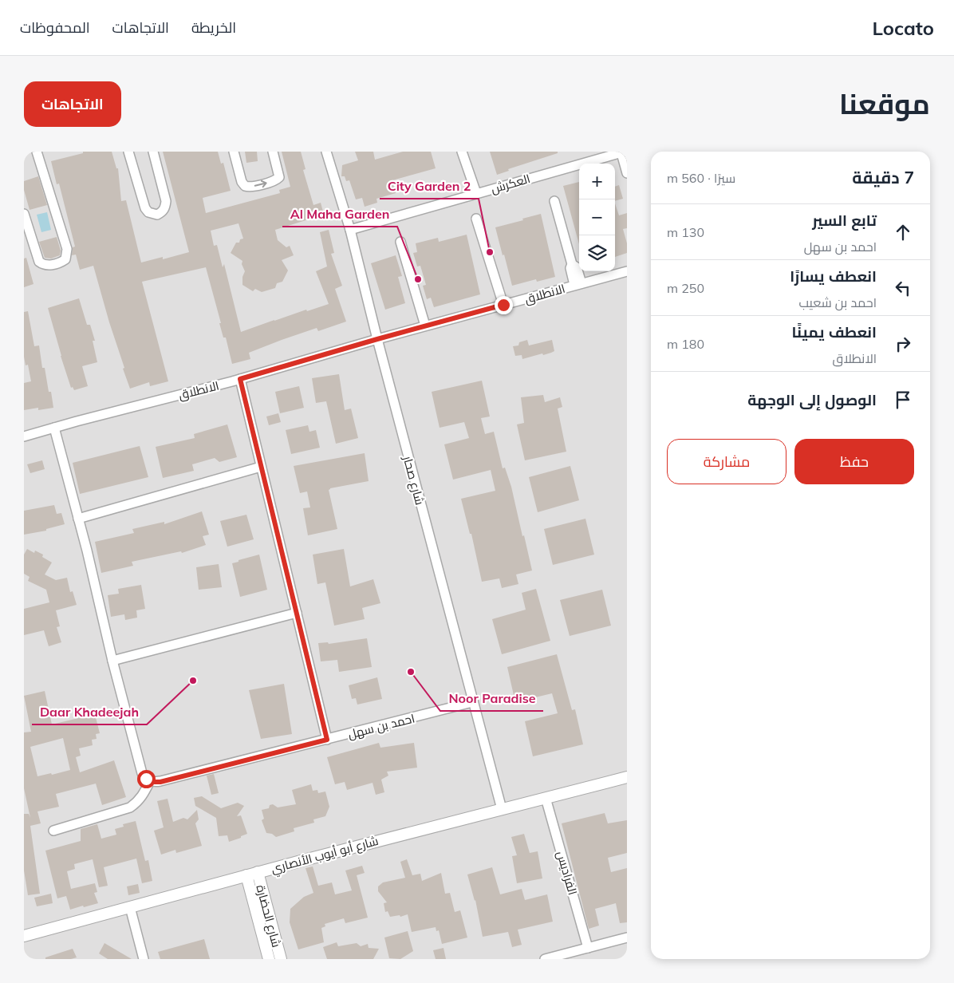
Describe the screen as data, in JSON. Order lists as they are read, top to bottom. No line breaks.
{"streets":{"street":["العكرش","الانطلاق","شارع صحار","احمد بن سهل","شارع أبو أيوب الأنصاري","الفراديس","شارع الحضارة"]},"crossings":[["العكرش","شارع صحار"],["الانطلاق","شارع صحار"],["شارع صحار","احمد بن سهل"],["شارع صحار","شارع أبو أيوب الأنصاري"],["شارع أبو أيوب الأنصاري","الفراديس"],["شارع أبو أيوب الأنصاري","شارع الحضارة"]],"places":["City Garden 2","Al Maha Garden","Noor Paradise","Daar Khadeejah"],"page":{"header":"Locato","nav":["الخريطة","الاتجاهات","المحفوظات"],"title":"موقعنا","buttons":["الاتجاهات",["حفظ","مشاركة"]],"heading":["7 دقيقة","سيرًا · 560 m"],"map_buttons":["+","−"],"list":[["تابع السير","احمد بن سهل","130 m"],["انعطف يسارًا","احمد بن شعيب","250 m"],["انعطف يمينًا","الانطلاق","180 m"],"الوصول إلى الوجهة"]}}
